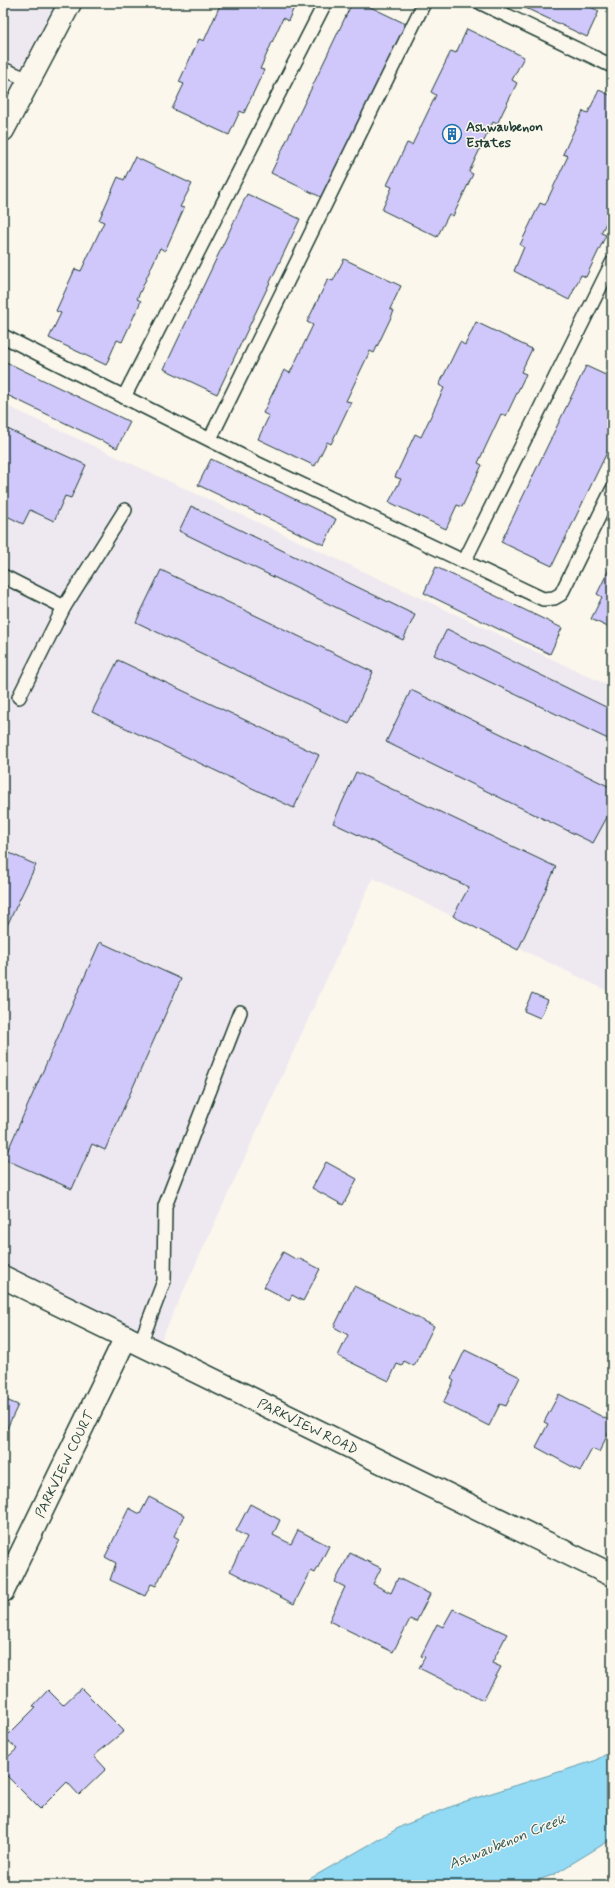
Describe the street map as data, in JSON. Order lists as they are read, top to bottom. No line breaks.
{"streets":{"street":["PARKVIEW ROAD","PARKVIEW COURT"]},"crossings":[["PARKVIEW ROAD","PARKVIEW COURT"]],"water":["Ashwaubenon Creek"],"places":{"building":["Ashwaubenon Estates"]}}
